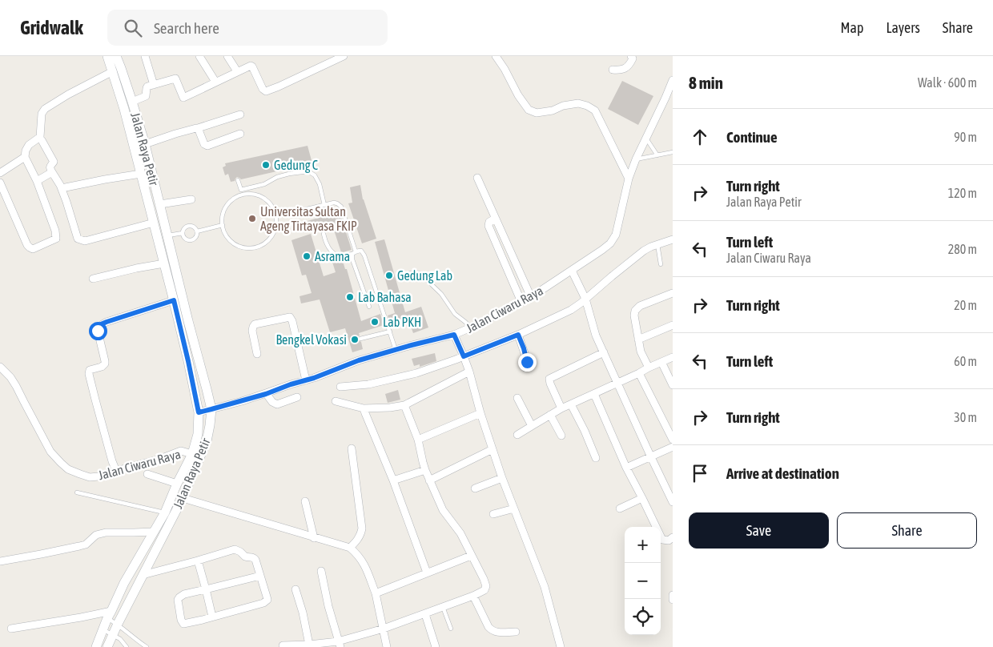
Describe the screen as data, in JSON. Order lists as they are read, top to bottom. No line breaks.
{"streets":{"main road":["Jalan Raya Petir"],"street":["Jalan Ciwaru Raya"]},"crossings":[["Jalan Raya Petir","Jalan Ciwaru Raya"]],"places":["Gedung C","Universitas Sultan Ageng Tirtayasa FKIP","Asrama","Gedung Lab","Lab Bahasa","Lab PKH","Bengkel Vokasi"],"page":{"header":"Gridwalk","search":"Search here","nav":["Map","Layers","Share"],"heading":["8 min","Walk · 600 m"],"list":[["Continue","90 m"],["Turn right","Jalan Raya Petir","120 m"],["Turn left","Jalan Ciwaru Raya","280 m"],["Turn right","20 m"],["Turn left","60 m"],["Turn right","30 m"],"Arrive at destination"],"buttons":["Save","Share"],"map_buttons":["+","−"]}}
